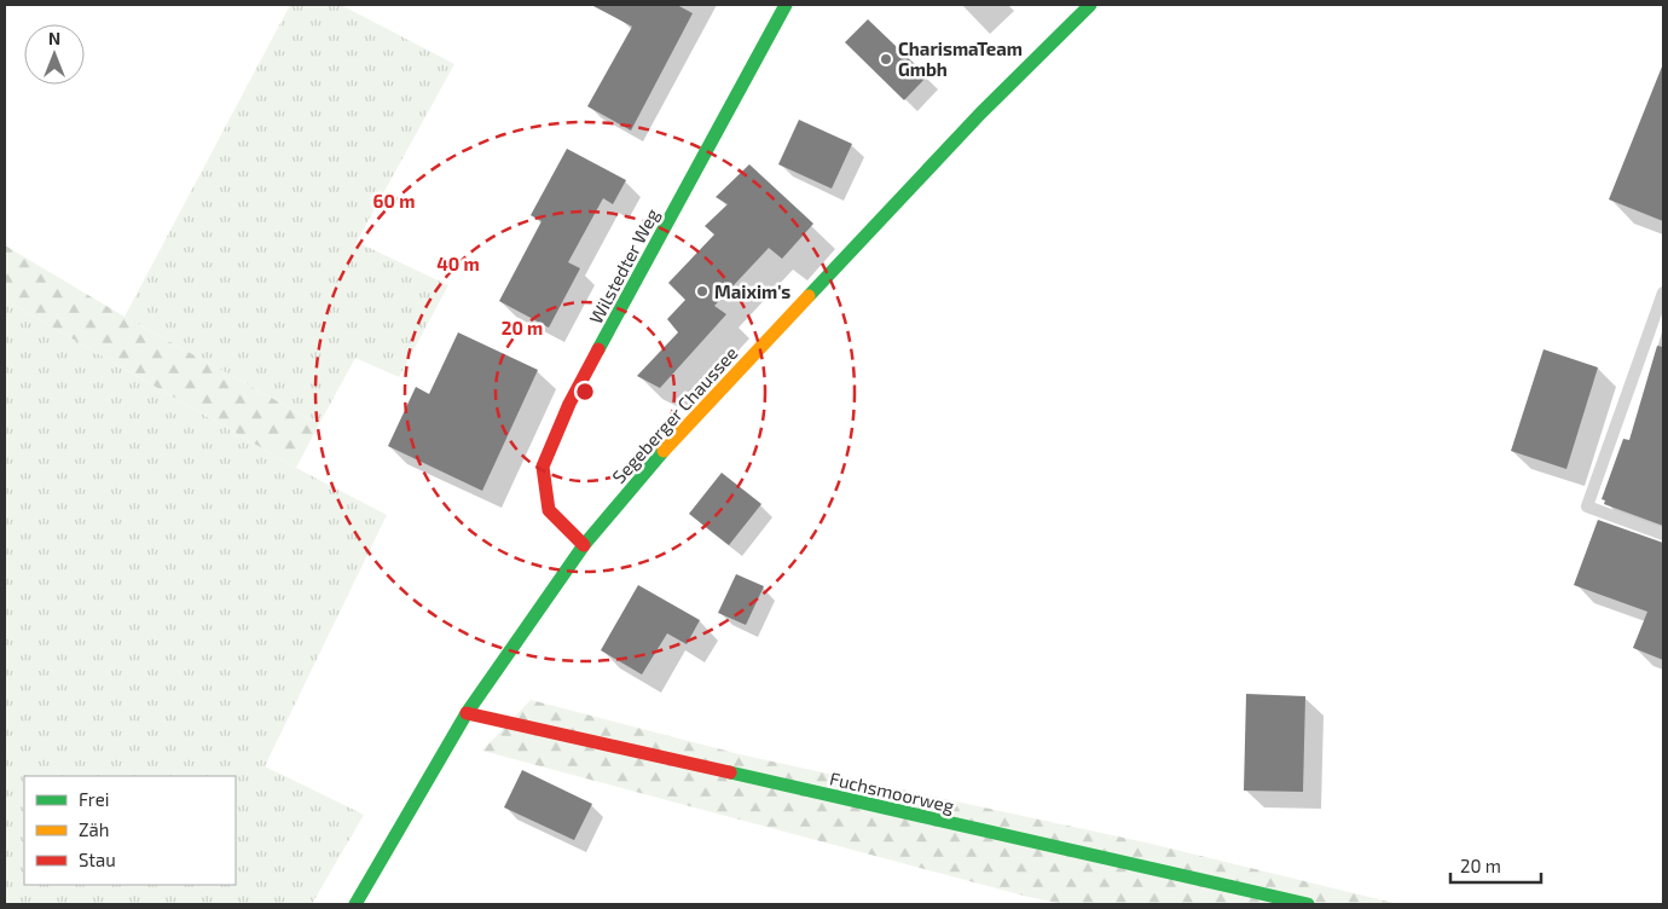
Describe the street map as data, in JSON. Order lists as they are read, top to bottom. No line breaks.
{"streets":{"street":["Wilstedter Weg","Segeberger Chaussee","Fuchsmoorweg"]},"crossings":[["Wilstedter Weg","Segeberger Chaussee"],["Segeberger Chaussee","Fuchsmoorweg"]],"places":["CharismaTeam Gmbh","Maixim's"],"legend":["Frei","Zäh","Stau"],"scale_bar":"20 m","north":"top","rings":["60 m","40 m","20 m"]}
